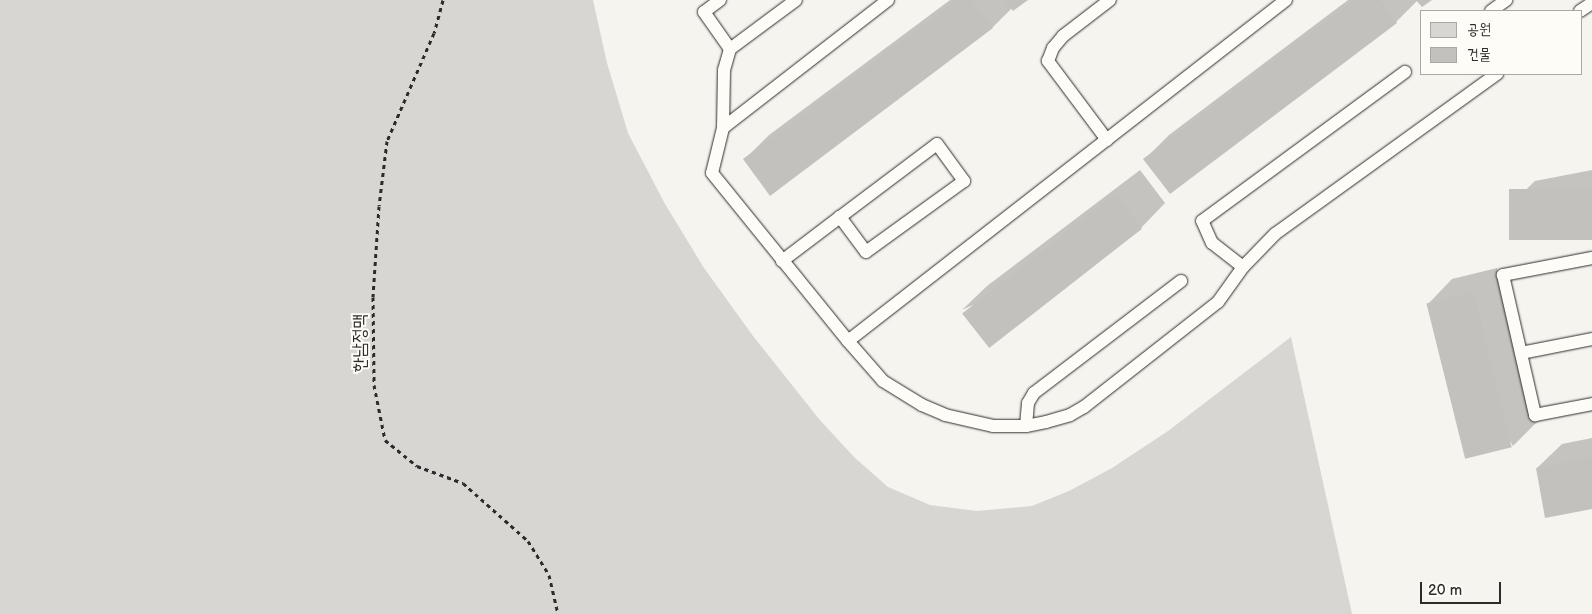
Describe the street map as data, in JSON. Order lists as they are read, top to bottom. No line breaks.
{"streets":{"path":["한남정맥"]},"legend":["공원","건물"],"scale_bar":"20 m"}
